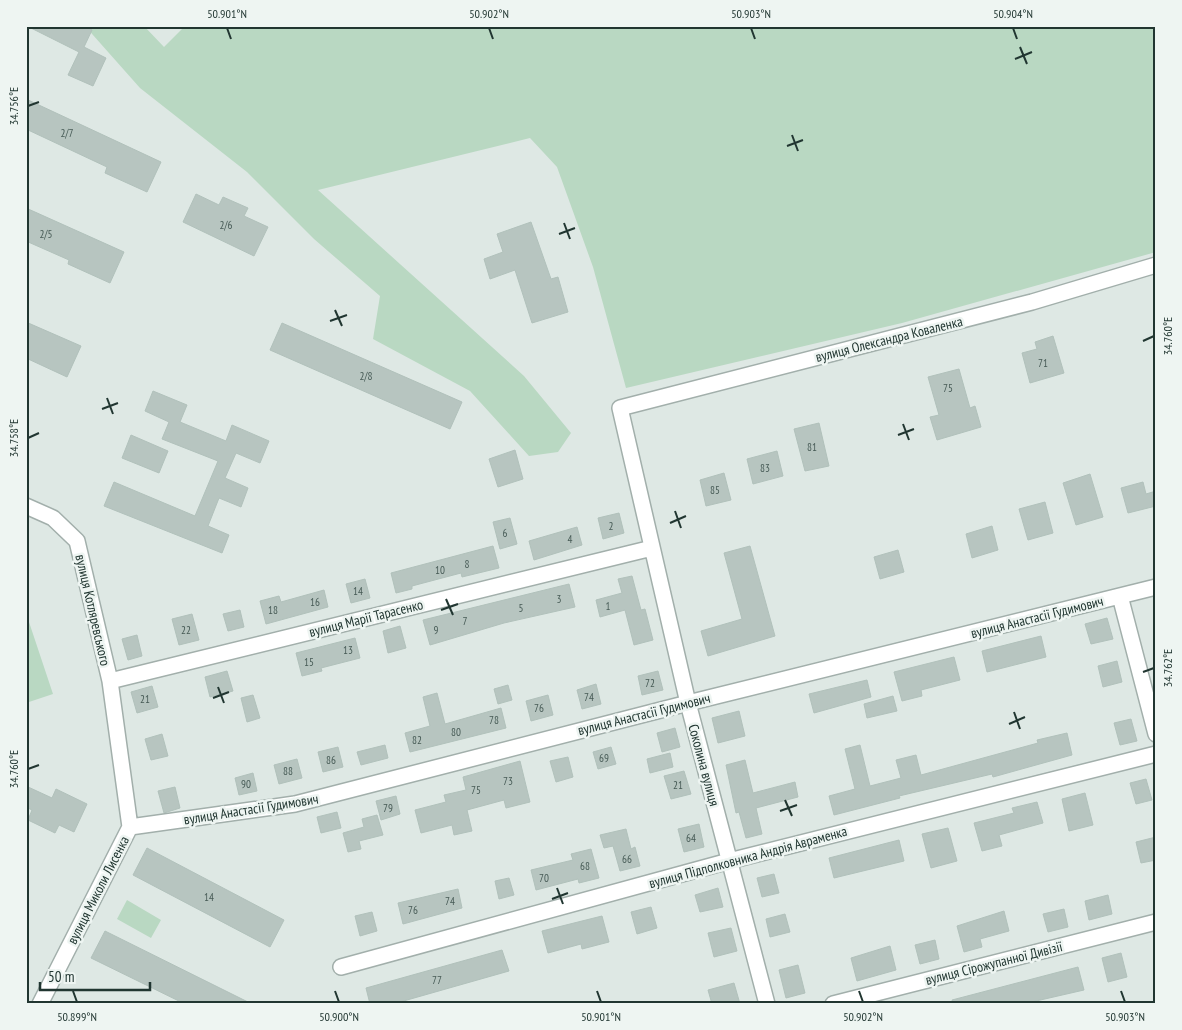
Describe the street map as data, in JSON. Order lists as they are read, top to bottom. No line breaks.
{"streets":{"street":["вулиця Олександра Коваленка","вулиця Котляревського","вулиця Анастасії Гудимович","вулиця Марії Тарасенко","Соколина вулиця","вулиця Підполковника Андрія Авраменка","вулиця Миколи Лисенка","вулиця Сірожупанної Дивізії"]},"crossings":[["вулиця Олександра Коваленка","Соколина вулиця"],["вулиця Котляревського","вулиця Марії Тарасенко"],["вулиця Котляревського","вулиця Миколи Лисенка"],["вулиця Анастасії Гудимович","Соколина вулиця"],["вулиця Анастасії Гудимович","вулиця Миколи Лисенка"],["вулиця Марії Тарасенко","Соколина вулиця"],["вулиця Марії Тарасенко","вулиця Миколи Лисенка"],["Соколина вулиця","вулиця Підполковника Андрія Авраменка"]],"house_numbers":["2/7","2/6","2/5","71","2/8","75","81","83","85","2","6","4","8","10","14","3","16","1","5","18","7","22","9","13","15","72","74","21","76","78","80","82","69","86","88","73","90","21","75","79","64","66","68","70","14","74","76","77"],"scale_bar":"50 m","coordinates":["50.901°N","50.902°N","50.903°N","50.904°N","34.756°E","34.760°E","34.758°E","34.762°E","50.899°N","50.900°N"]}
